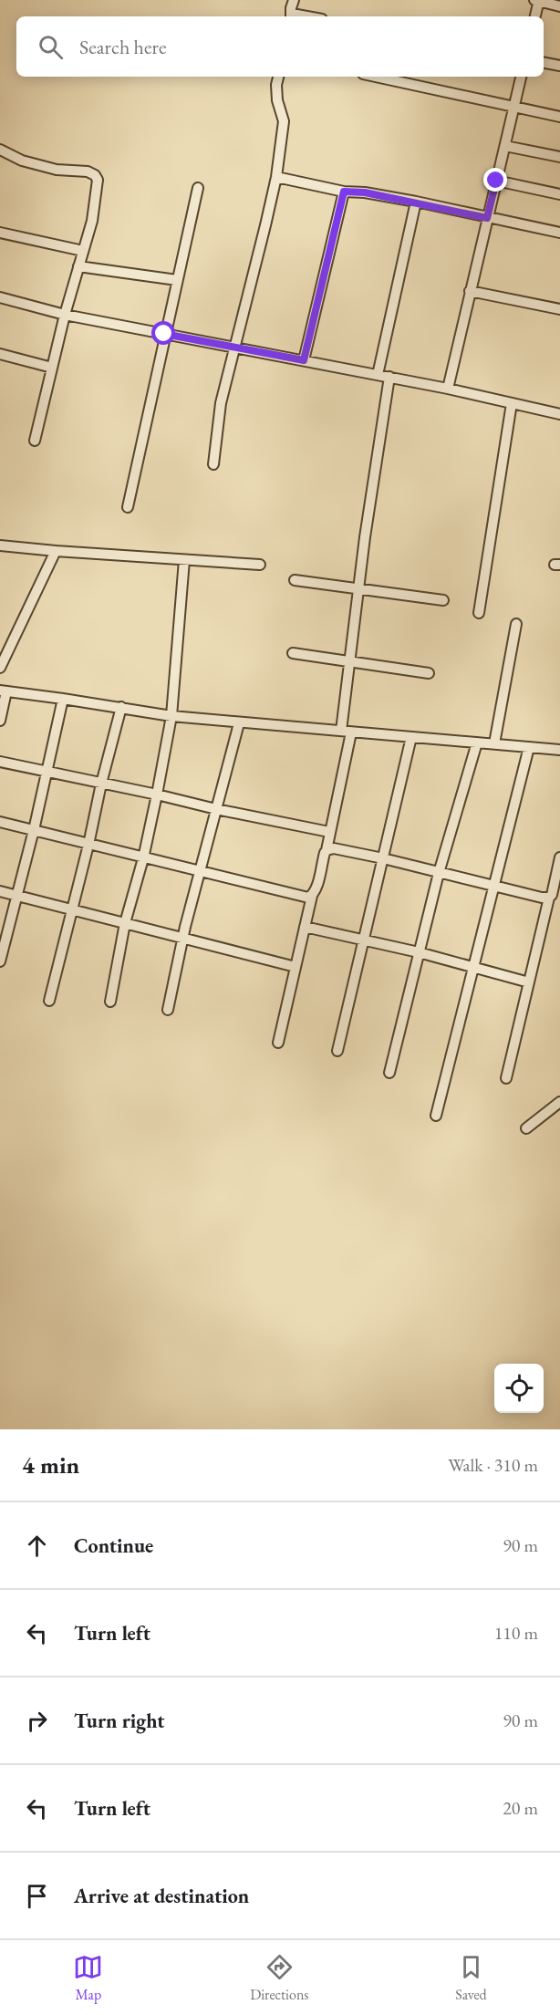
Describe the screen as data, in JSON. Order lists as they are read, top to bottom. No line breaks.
{"page":{"search":"Search here","heading":["4 min","Walk · 310 m"],"list":[["Continue","90 m"],["Turn left","110 m"],["Turn right","90 m"],["Turn left","20 m"],"Arrive at destination"],"nav":["Map","Directions","Saved"]}}
